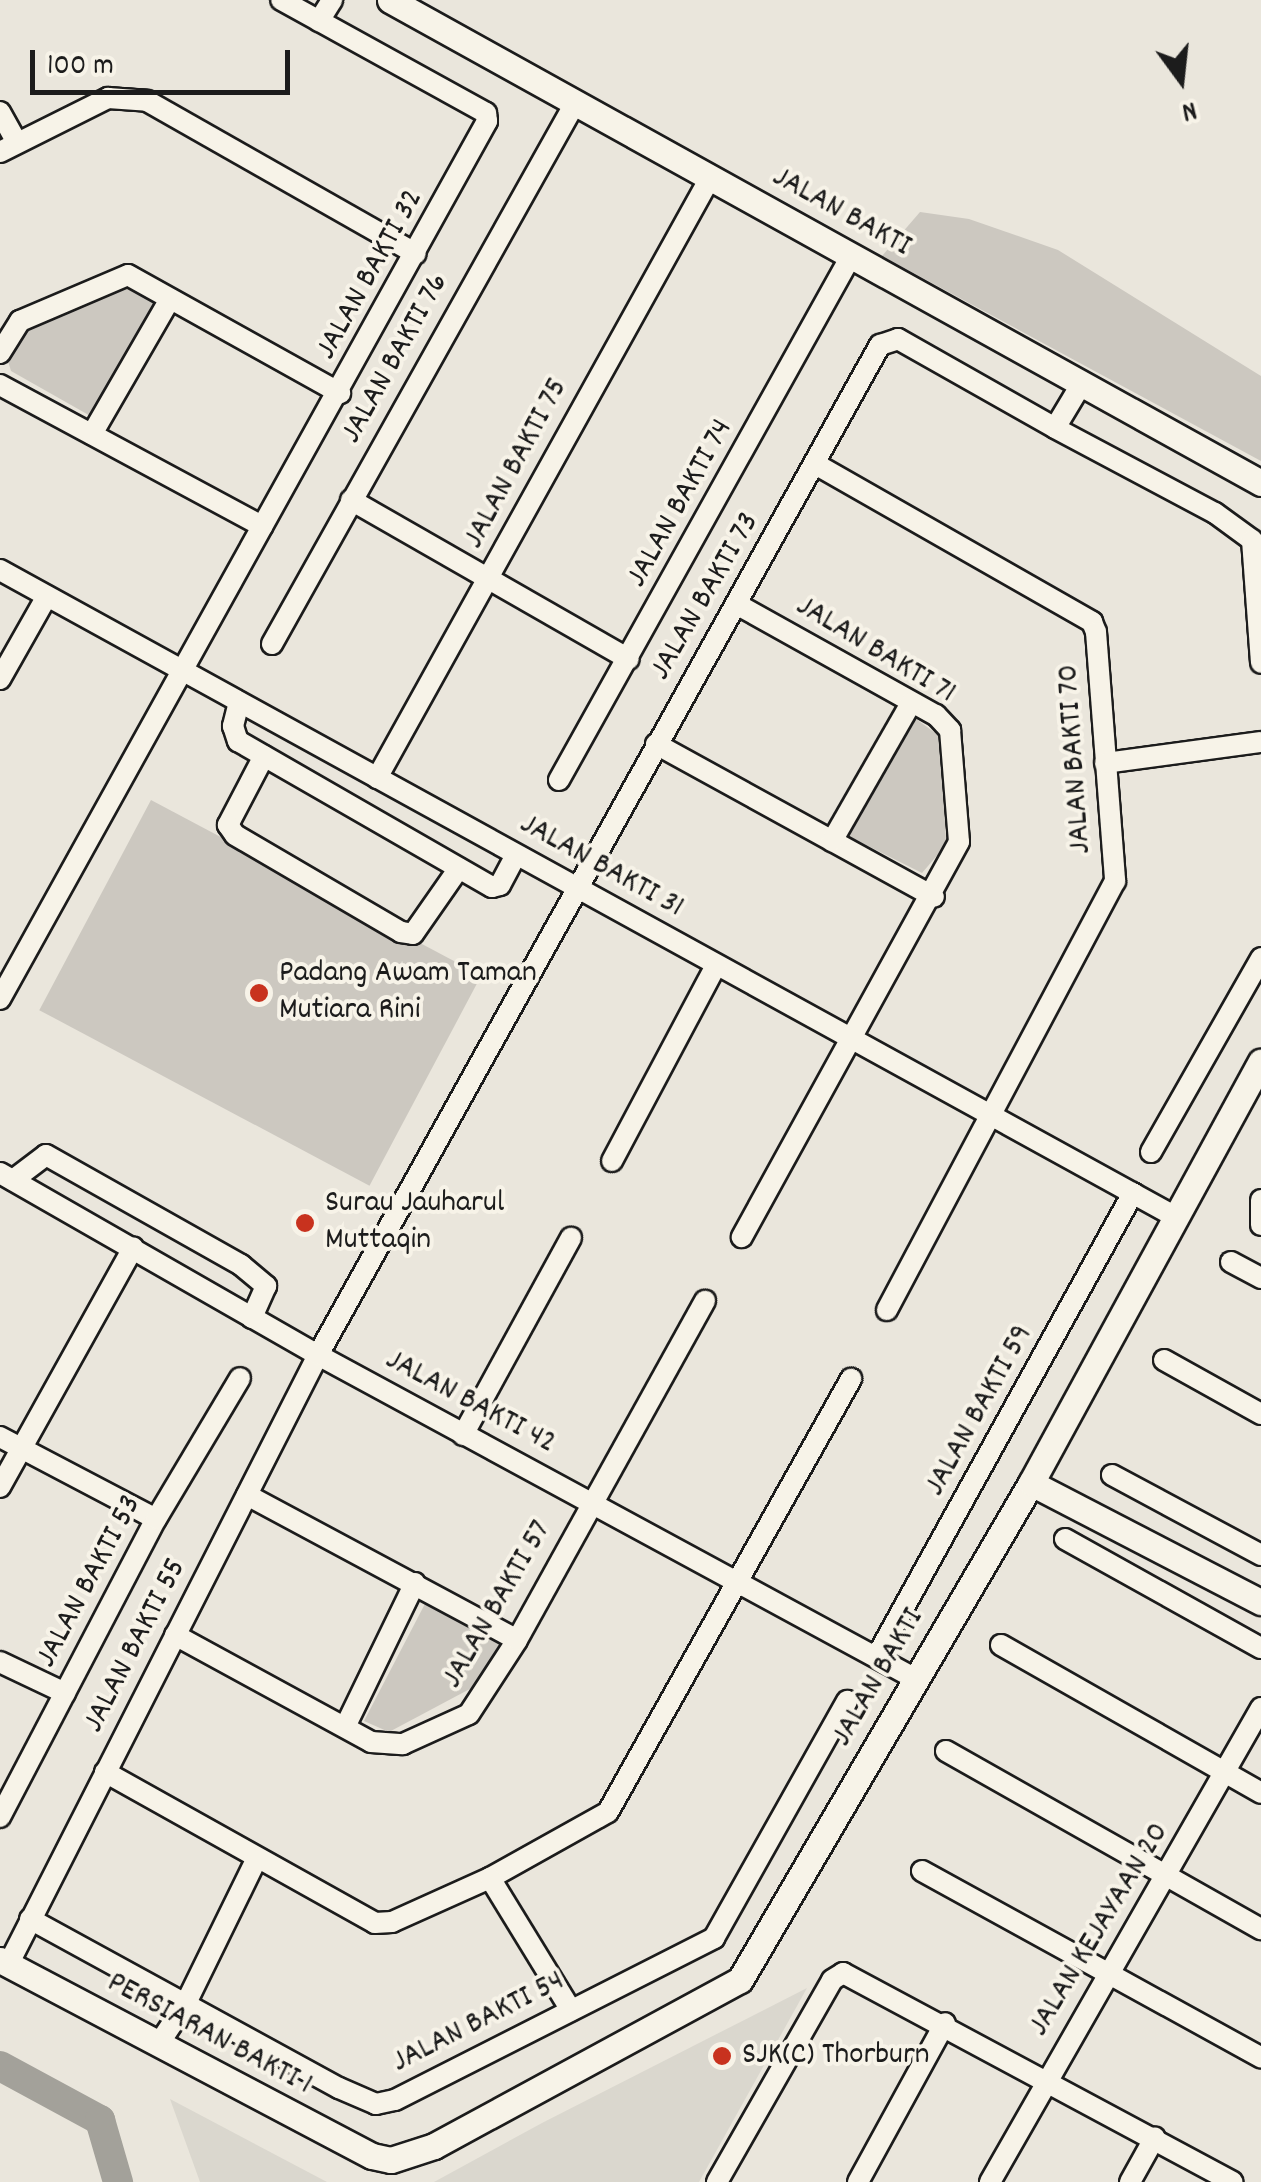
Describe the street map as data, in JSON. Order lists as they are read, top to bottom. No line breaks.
{"streets":{"street":["JALAN BAKTI","JALAN BAKTI 32","JALAN BAKTI 76","JALAN BAKTI 75","JALAN BAKTI 74","JALAN BAKTI 73","JALAN BAKTI 71","JALAN BAKTI 70","JALAN BAKTI 31","JALAN BAKTI 42","JALAN BAKTI 59","JALAN BAKTI 53","JALAN BAKTI 57","JALAN BAKTI 55","JALAN KEJAYAAN 20","JALAN BAKTI 54","PERSIARAN BAKTI 1"]},"crossings":[["JALAN BAKTI","JALAN BAKTI 76"],["JALAN BAKTI","JALAN BAKTI 75"],["JALAN BAKTI","JALAN BAKTI 74"],["JALAN BAKTI","JALAN BAKTI 31"],["JALAN BAKTI","JALAN BAKTI 42"],["JALAN BAKTI","PERSIARAN BAKTI 1"],["JALAN BAKTI 32","JALAN BAKTI 31"],["JALAN BAKTI 75","JALAN BAKTI 31"],["JALAN BAKTI 73","JALAN BAKTI 71"],["JALAN BAKTI 73","JALAN BAKTI 70"],["JALAN BAKTI 73","JALAN BAKTI 31"],["JALAN BAKTI 73","JALAN BAKTI 42"],["JALAN BAKTI 73","JALAN BAKTI 55"],["JALAN BAKTI 71","JALAN BAKTI 31"],["JALAN BAKTI 70","JALAN BAKTI 31"],["JALAN BAKTI 31","JALAN BAKTI 59"],["JALAN BAKTI 42","JALAN BAKTI 59"],["JALAN BAKTI 42","JALAN BAKTI 57"],["JALAN BAKTI 42","JALAN BAKTI 55"],["JALAN BAKTI 57","JALAN BAKTI 55"],["JALAN BAKTI 55","JALAN BAKTI 54"],["JALAN BAKTI 55","PERSIARAN BAKTI 1"]],"places":["Padang Awam Taman Mutiara Rini","Surau Jauharul Muttaqin","SJK(C) Thorburn"],"scale_bar":"100 m","north":"bottom"}
